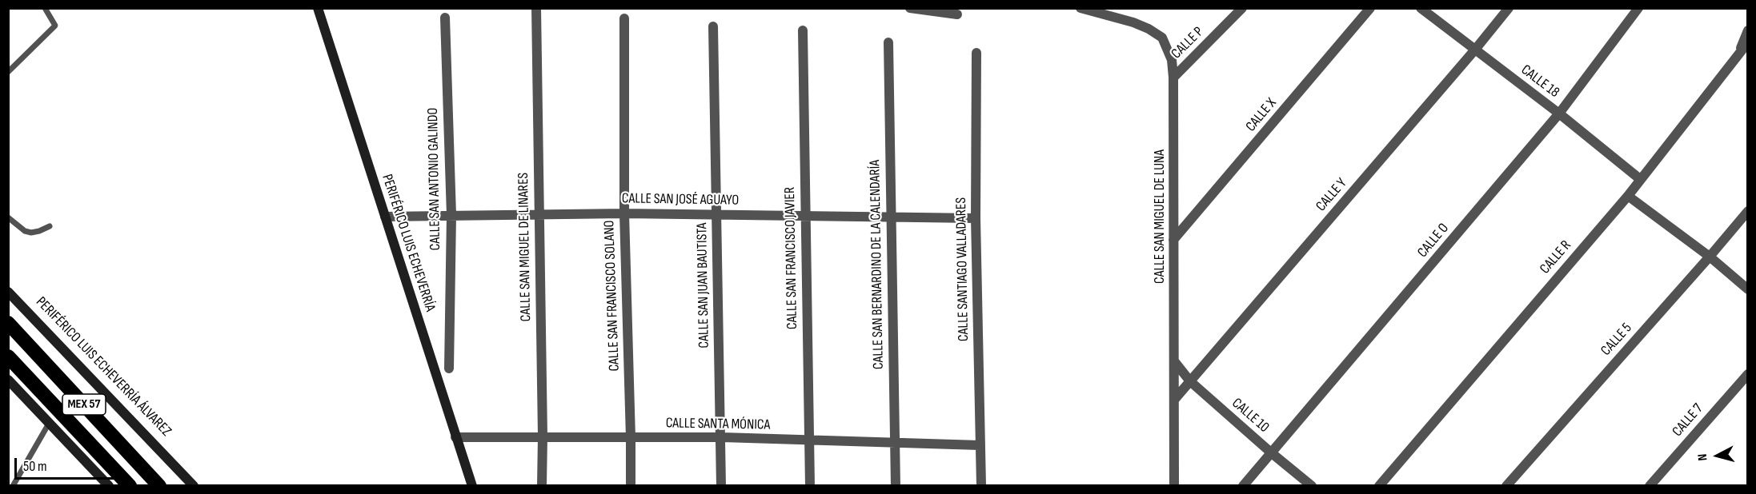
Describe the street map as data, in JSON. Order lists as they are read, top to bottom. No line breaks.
{"streets":{"highway":["MEX 57"],"street":["CALLE P","CALLE 18","CALLE X","CALLE SAN ANTONIO GALINDO","CALLE Y","CALLE SAN JOSÉ AGUAYO","CALLE SAN MIGUEL DE LUNA","CALLE O","PERIFÉRICO LUIS ECHEVERRÍA","CALLE SAN MIGUEL DE LINARES","CALLE R","CALLE SAN FRANCISCO JAVIER","CALLE SAN BERNARDINO DE LA CALENDARÍA","CALLE SANTIAGO VALLADARES","CALLE SAN JUAN BAUTISTA","CALLE SAN FRANCISCO SOLANO","CALLE 5","PERIFÉRICO LUIS ECHEVERRÍA ÁLVAREZ","CALLE 10","CALLE 7","CALLE SANTA MÓNICA"]},"crossings":[["CALLE P","CALLE SAN MIGUEL DE LUNA"],["CALLE 18","CALLE Y"],["CALLE 18","CALLE O"],["CALLE 18","CALLE R"],["CALLE X","CALLE SAN MIGUEL DE LUNA"],["CALLE SAN ANTONIO GALINDO","CALLE SAN JOSÉ AGUAYO"],["CALLE Y","CALLE SAN MIGUEL DE LUNA"],["CALLE Y","CALLE 10"],["CALLE SAN JOSÉ AGUAYO","PERIFÉRICO LUIS ECHEVERRÍA"],["CALLE SAN JOSÉ AGUAYO","CALLE SAN MIGUEL DE LINARES"],["CALLE SAN JOSÉ AGUAYO","CALLE SAN FRANCISCO JAVIER"],["CALLE SAN JOSÉ AGUAYO","CALLE SAN BERNARDINO DE LA CALENDARÍA"],["CALLE SAN JOSÉ AGUAYO","CALLE SANTIAGO VALLADARES"],["CALLE SAN JOSÉ AGUAYO","CALLE SAN JUAN BAUTISTA"],["CALLE SAN JOSÉ AGUAYO","CALLE SAN FRANCISCO SOLANO"],["CALLE SAN MIGUEL DE LUNA","CALLE 10"],["CALLE O","CALLE 10"],["PERIFÉRICO LUIS ECHEVERRÍA","CALLE SANTA MÓNICA"],["CALLE SAN MIGUEL DE LINARES","CALLE SANTA MÓNICA"],["CALLE SAN FRANCISCO JAVIER","CALLE SANTA MÓNICA"],["CALLE SAN BERNARDINO DE LA CALENDARÍA","CALLE SANTA MÓNICA"],["CALLE SANTIAGO VALLADARES","CALLE SANTA MÓNICA"],["CALLE SAN JUAN BAUTISTA","CALLE SANTA MÓNICA"],["CALLE SAN FRANCISCO SOLANO","CALLE SANTA MÓNICA"]],"scale_bar":"50 m","north":"left"}
